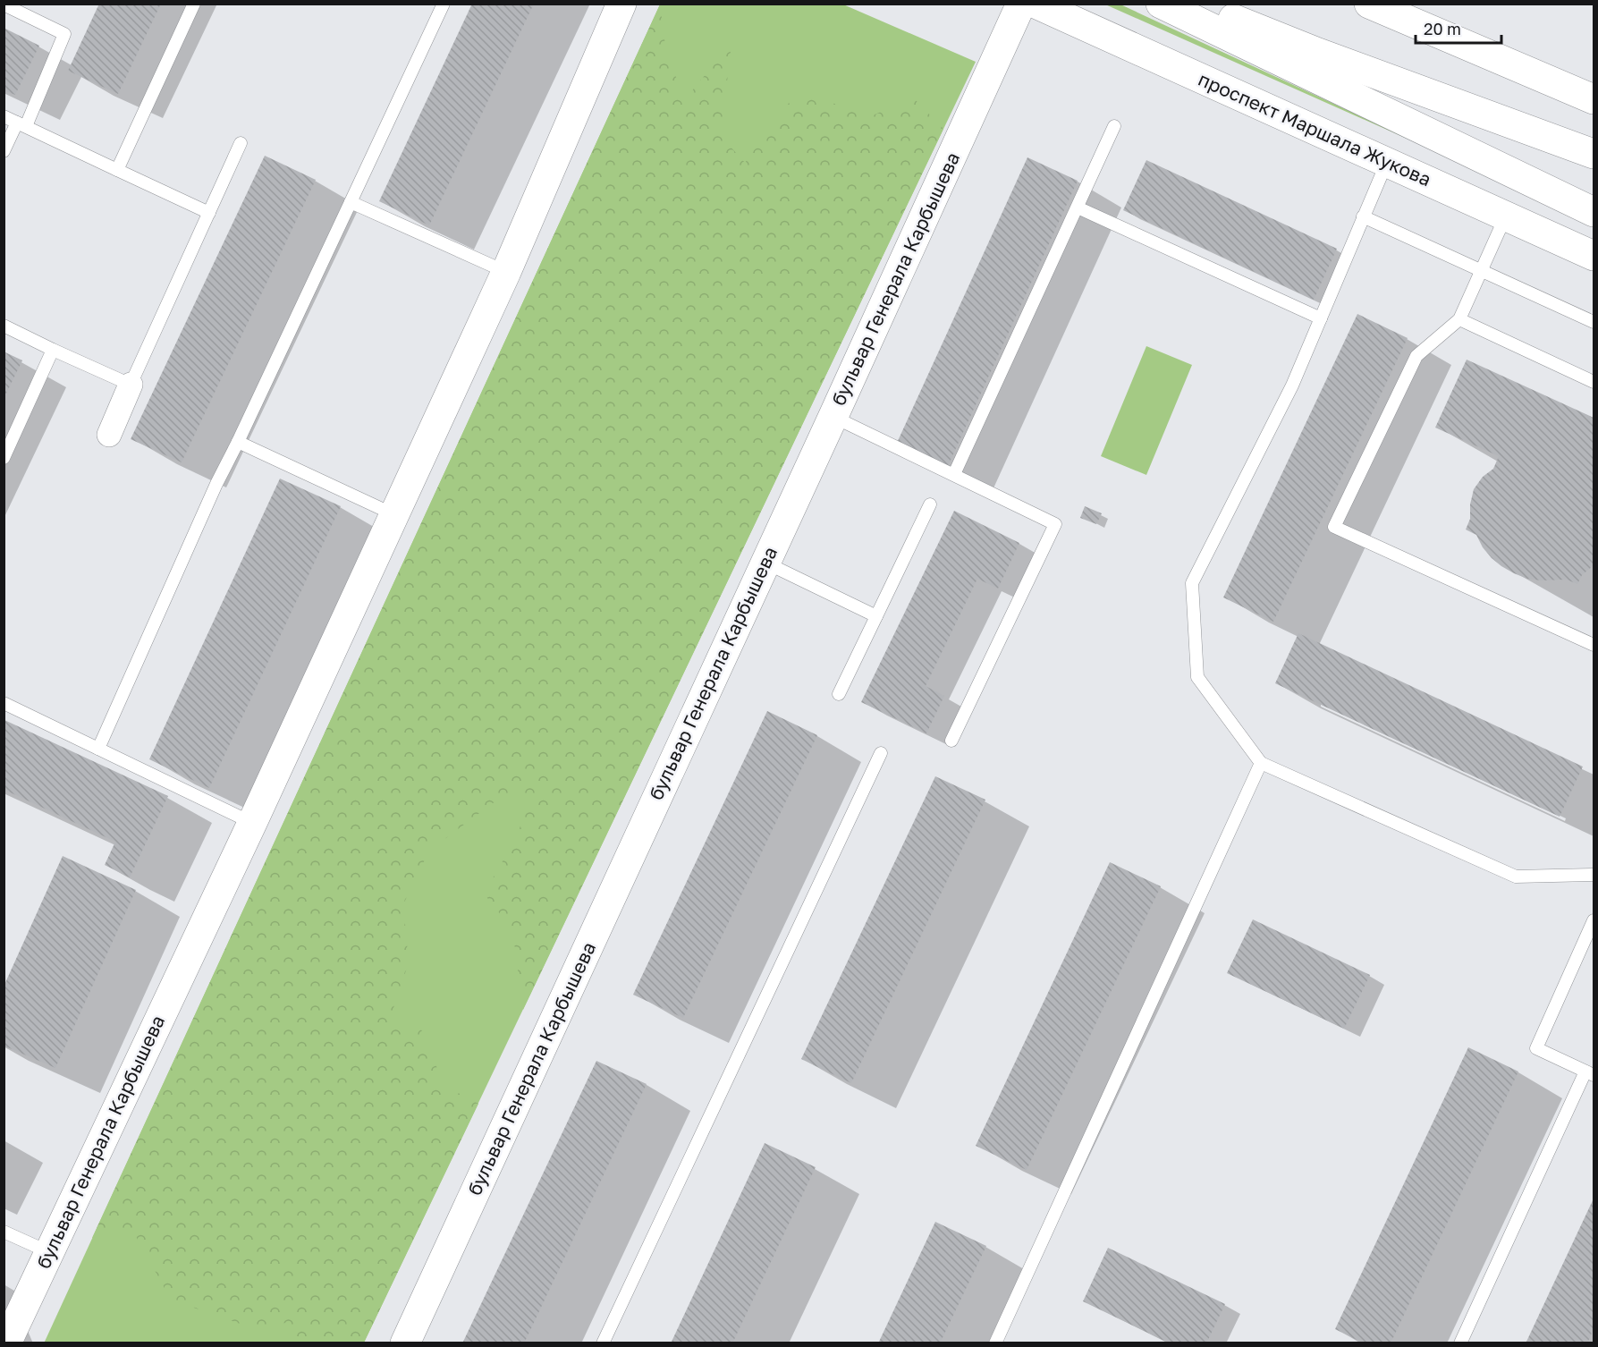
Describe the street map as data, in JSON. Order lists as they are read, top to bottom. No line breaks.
{"streets":{"street":["проспект Маршала Жукова","бульвар Генерала Карбышева"]},"scale_bar":"20 m"}
